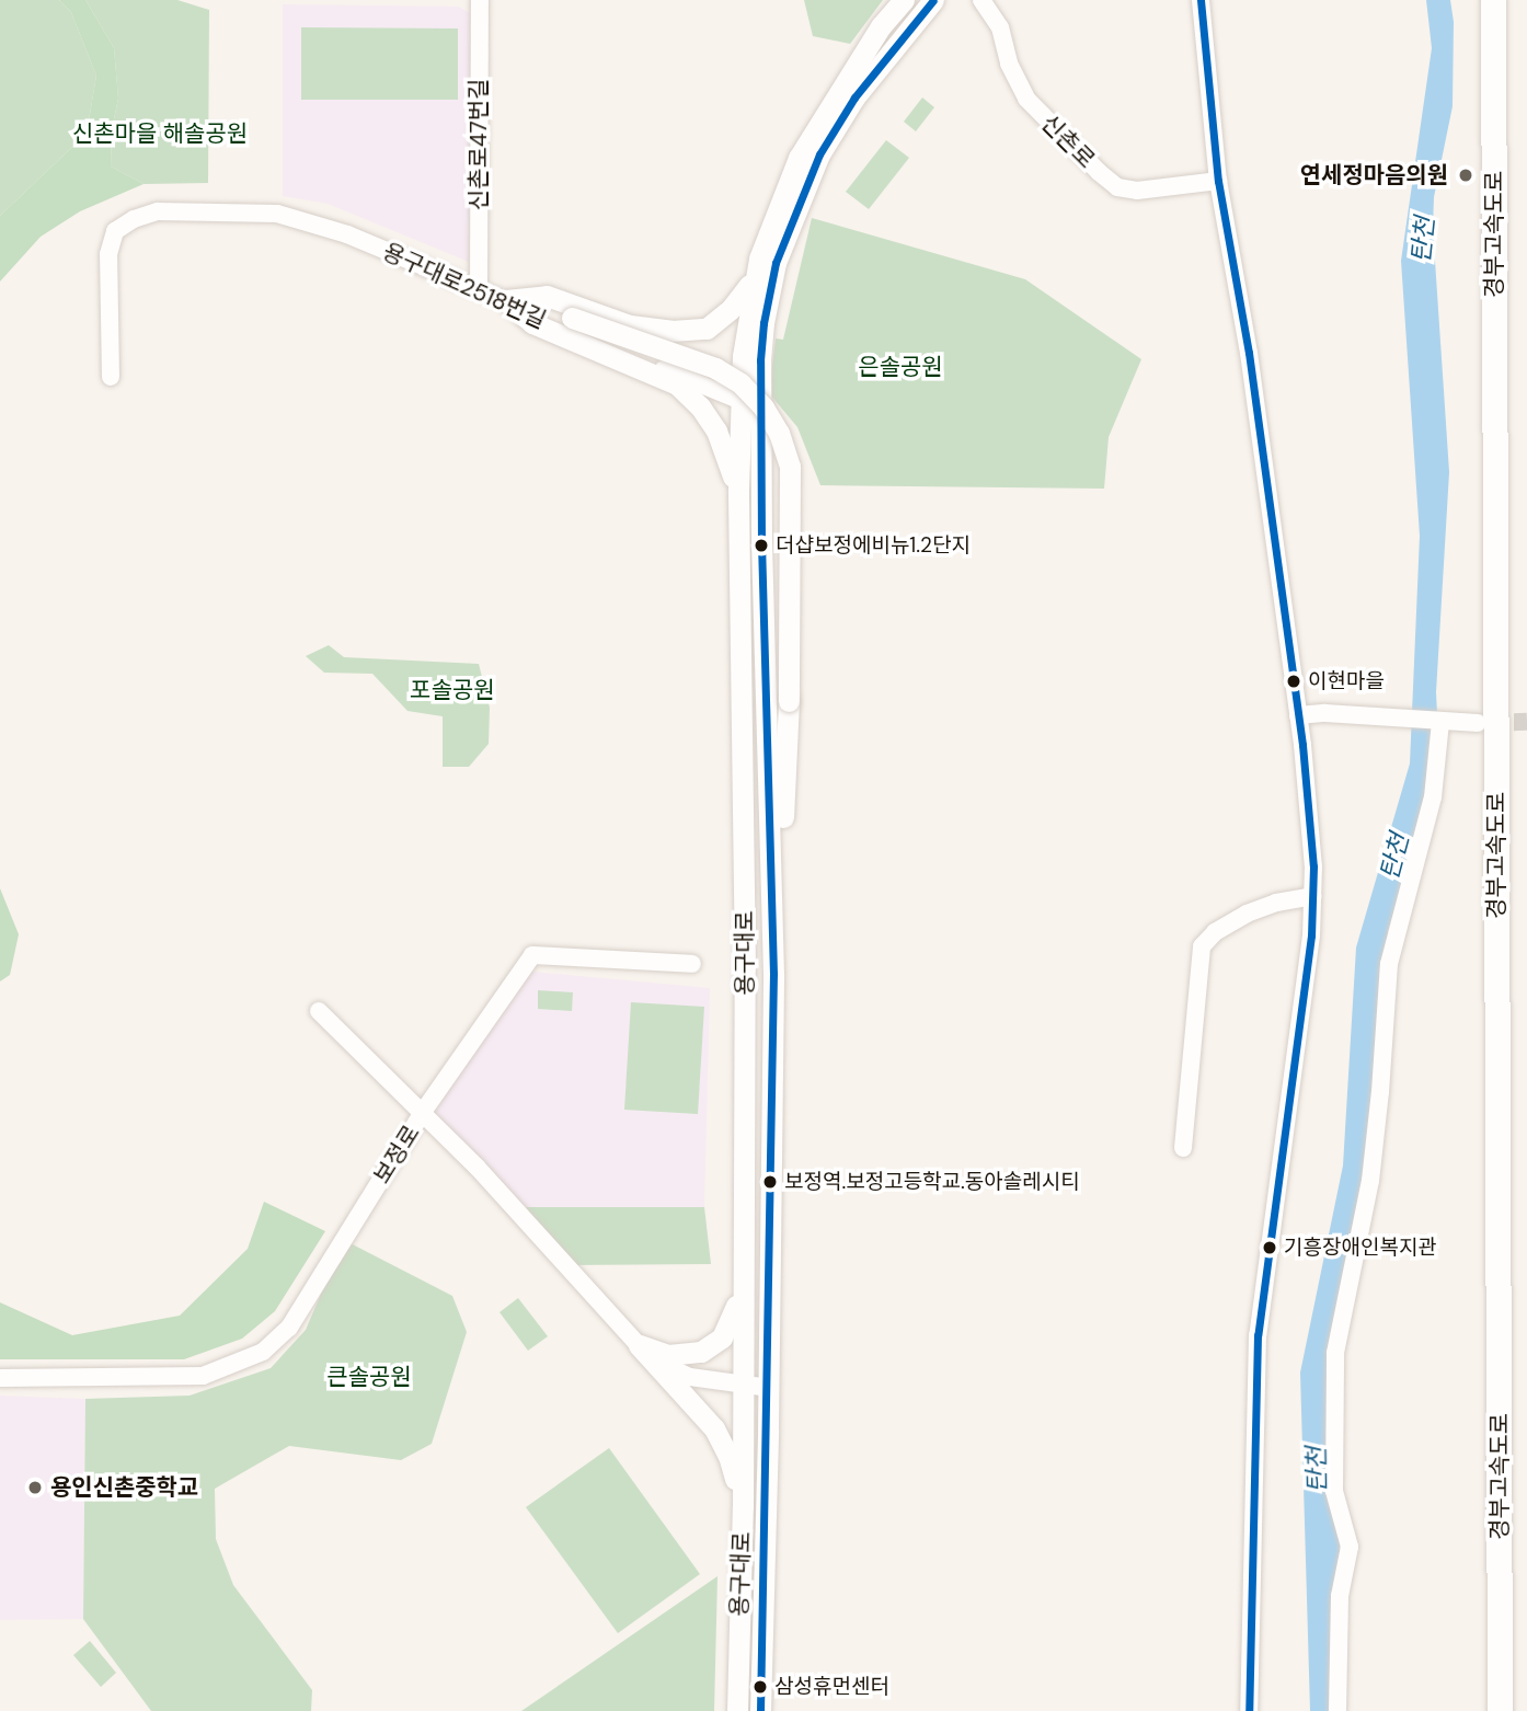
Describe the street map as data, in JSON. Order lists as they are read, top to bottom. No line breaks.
{"streets":{"highway":["경부고속도로"],"main road":["용구대로"],"street":["신촌로","신촌로47번길","용구대로2518번길","보정로"]},"crossings":[["신촌로47번길","용구대로2518번길"],["용구대로2518번길","용구대로"],["용구대로","보정로"]],"water":["탄천"],"parks":["신촌마을 해솔공원","은솔공원","포솔공원","큰솔공원"],"places":["연세정마음의원","더샵보정에비뉴1.2단지","이현마을","보정역.보정고등학교.동아솔레시티","기흥장애인복지관","용인신촌중학교","삼성휴먼센터"]}
